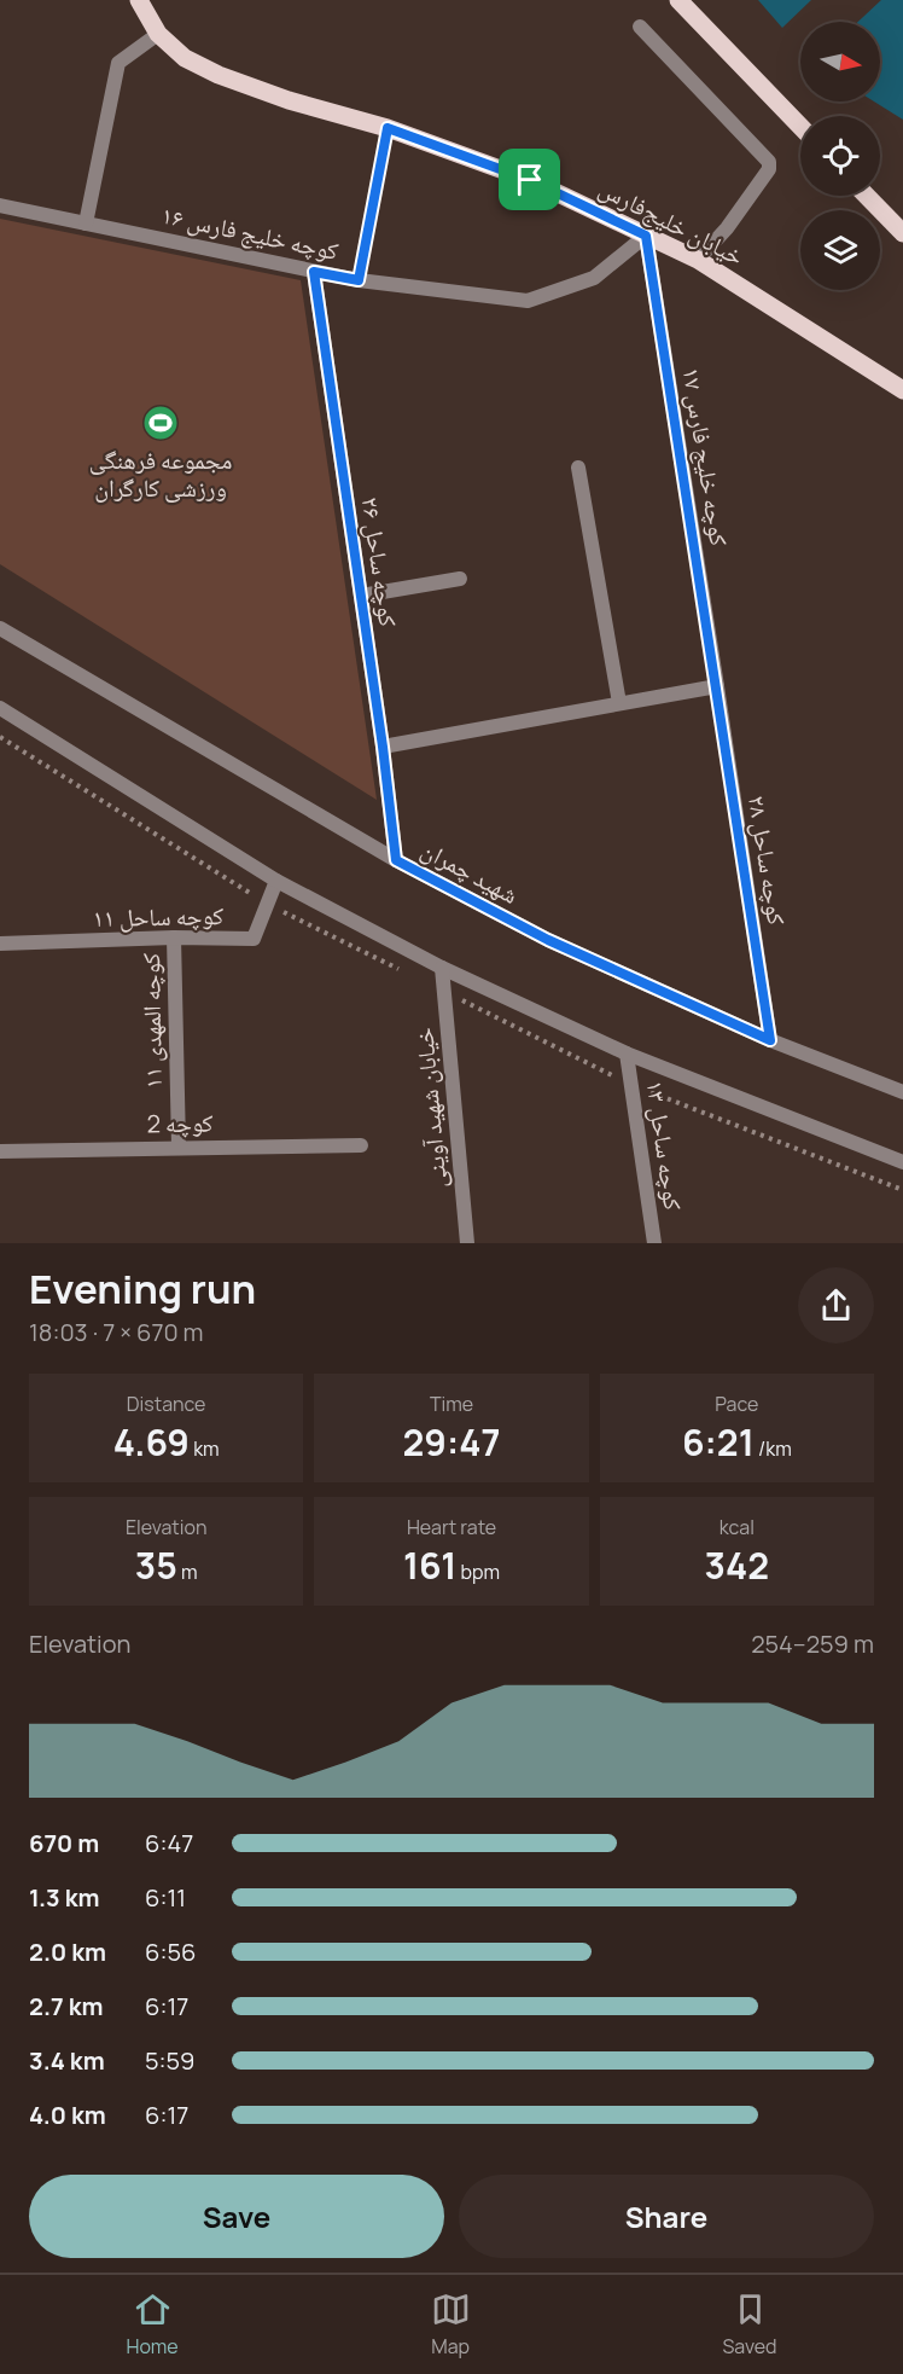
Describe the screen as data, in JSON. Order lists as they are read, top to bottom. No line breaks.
{"streets":{"main road":["خیابان خلیج‌فارس"],"street":["کوچه خلیج فارس ۱۶","کوچه خلیج فارس ۱۷","کوچه ساحل ۲۶","کوچه ساحل ۲۸","شهید چمران","کوچه ساحل ۱۱","کوچه المهدی ۱۱","خیابان شهید آوینی","کوچه 2","کوچه ساحل ۱۳"]},"crossings":[["خیابان خلیج‌فارس","کوچه خلیج فارس ۱۶"],["خیابان خلیج‌فارس","کوچه خلیج فارس ۱۷"],["کوچه خلیج فارس ۱۶","کوچه خلیج فارس ۱۷"],["کوچه خلیج فارس ۱۶","کوچه ساحل ۲۶"],["کوچه خلیج فارس ۱۷","کوچه ساحل ۲۸"],["کوچه ساحل ۲۶","شهید چمران"],["کوچه ساحل ۲۸","شهید چمران"],["کوچه ساحل ۱۱","کوچه المهدی ۱۱"],["کوچه المهدی ۱۱","کوچه 2"]],"places":{"sports":["مجموعه فرهنگی ورزشی کارگران"]},"north":"right","page":{"heading":["Evening run","18:03 · 7 × 670 m"],"stats":[["Distance","4.69 km"],["Time","29:47"],["Pace","6:21 /km"],["Elevation","35 m"],["Heart rate","161 bpm"],["kcal","342"]],"chart":["Elevation","254–259 m"],"list":[{"name":"670 m","note":"6:47"},{"name":"1.3 km","note":"6:11"},{"name":"2.0 km","note":"6:56"},{"name":"2.7 km","note":"6:17"},{"name":"3.4 km","note":"5:59"},{"name":"4.0 km","note":"6:17"}],"buttons":["Save","Share"],"tabs":["Home","Map","Saved"]}}
